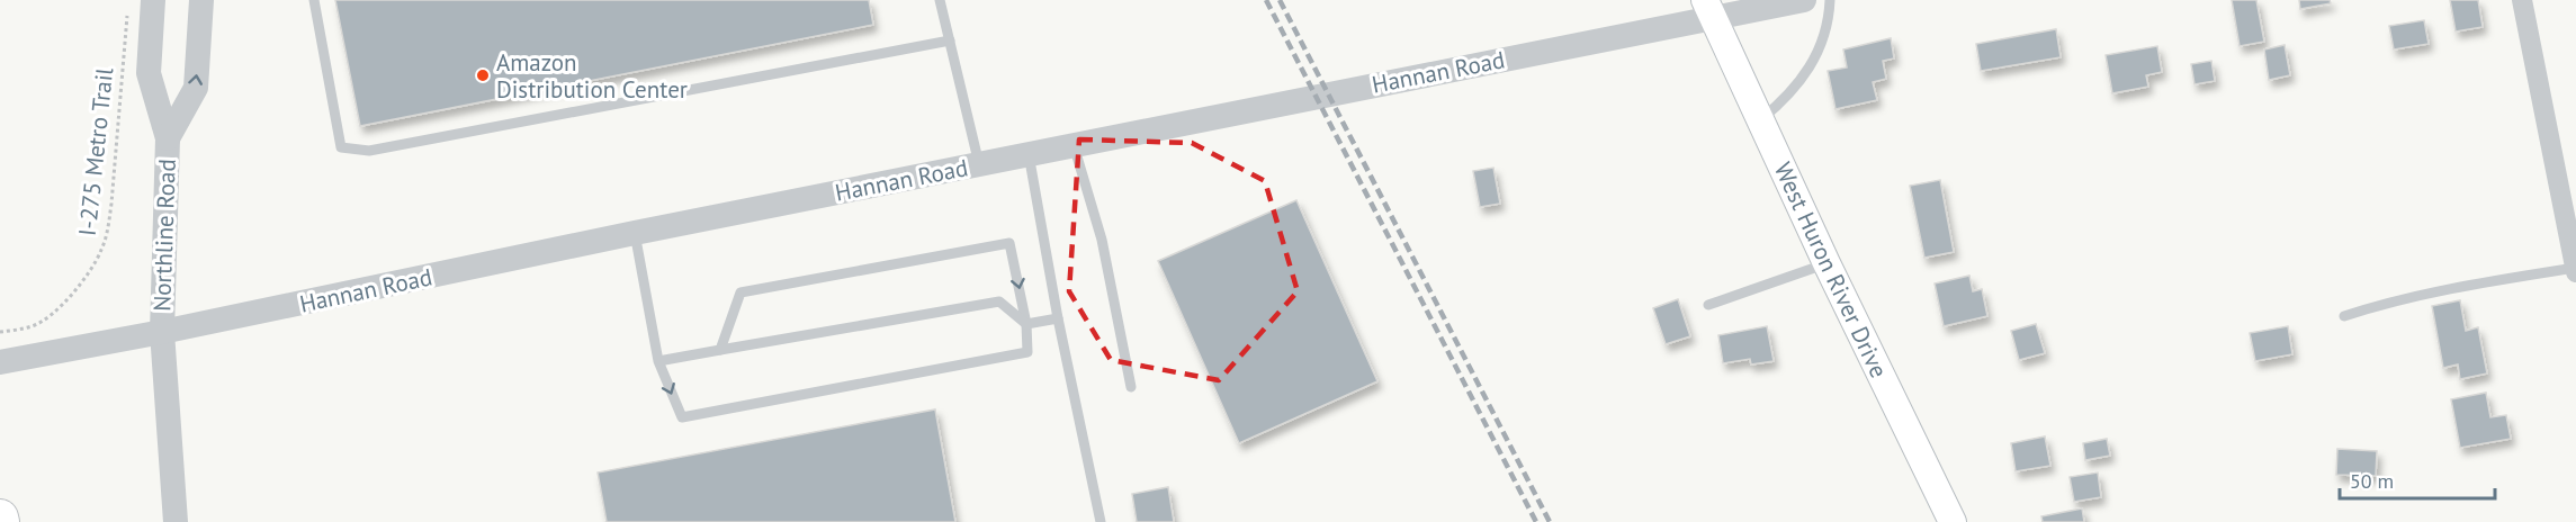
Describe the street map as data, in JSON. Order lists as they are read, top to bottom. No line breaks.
{"streets":{"main road":["West Huron River Drive"],"street":["Hannan Road","Northline Road"],"path":["I-275 Metro Trail"]},"crossings":[["Hannan Road","Northline Road"],["Hannan Road","West Huron River Drive"]],"places":["Amazon Distribution Center"],"scale_bar":"50 m"}
